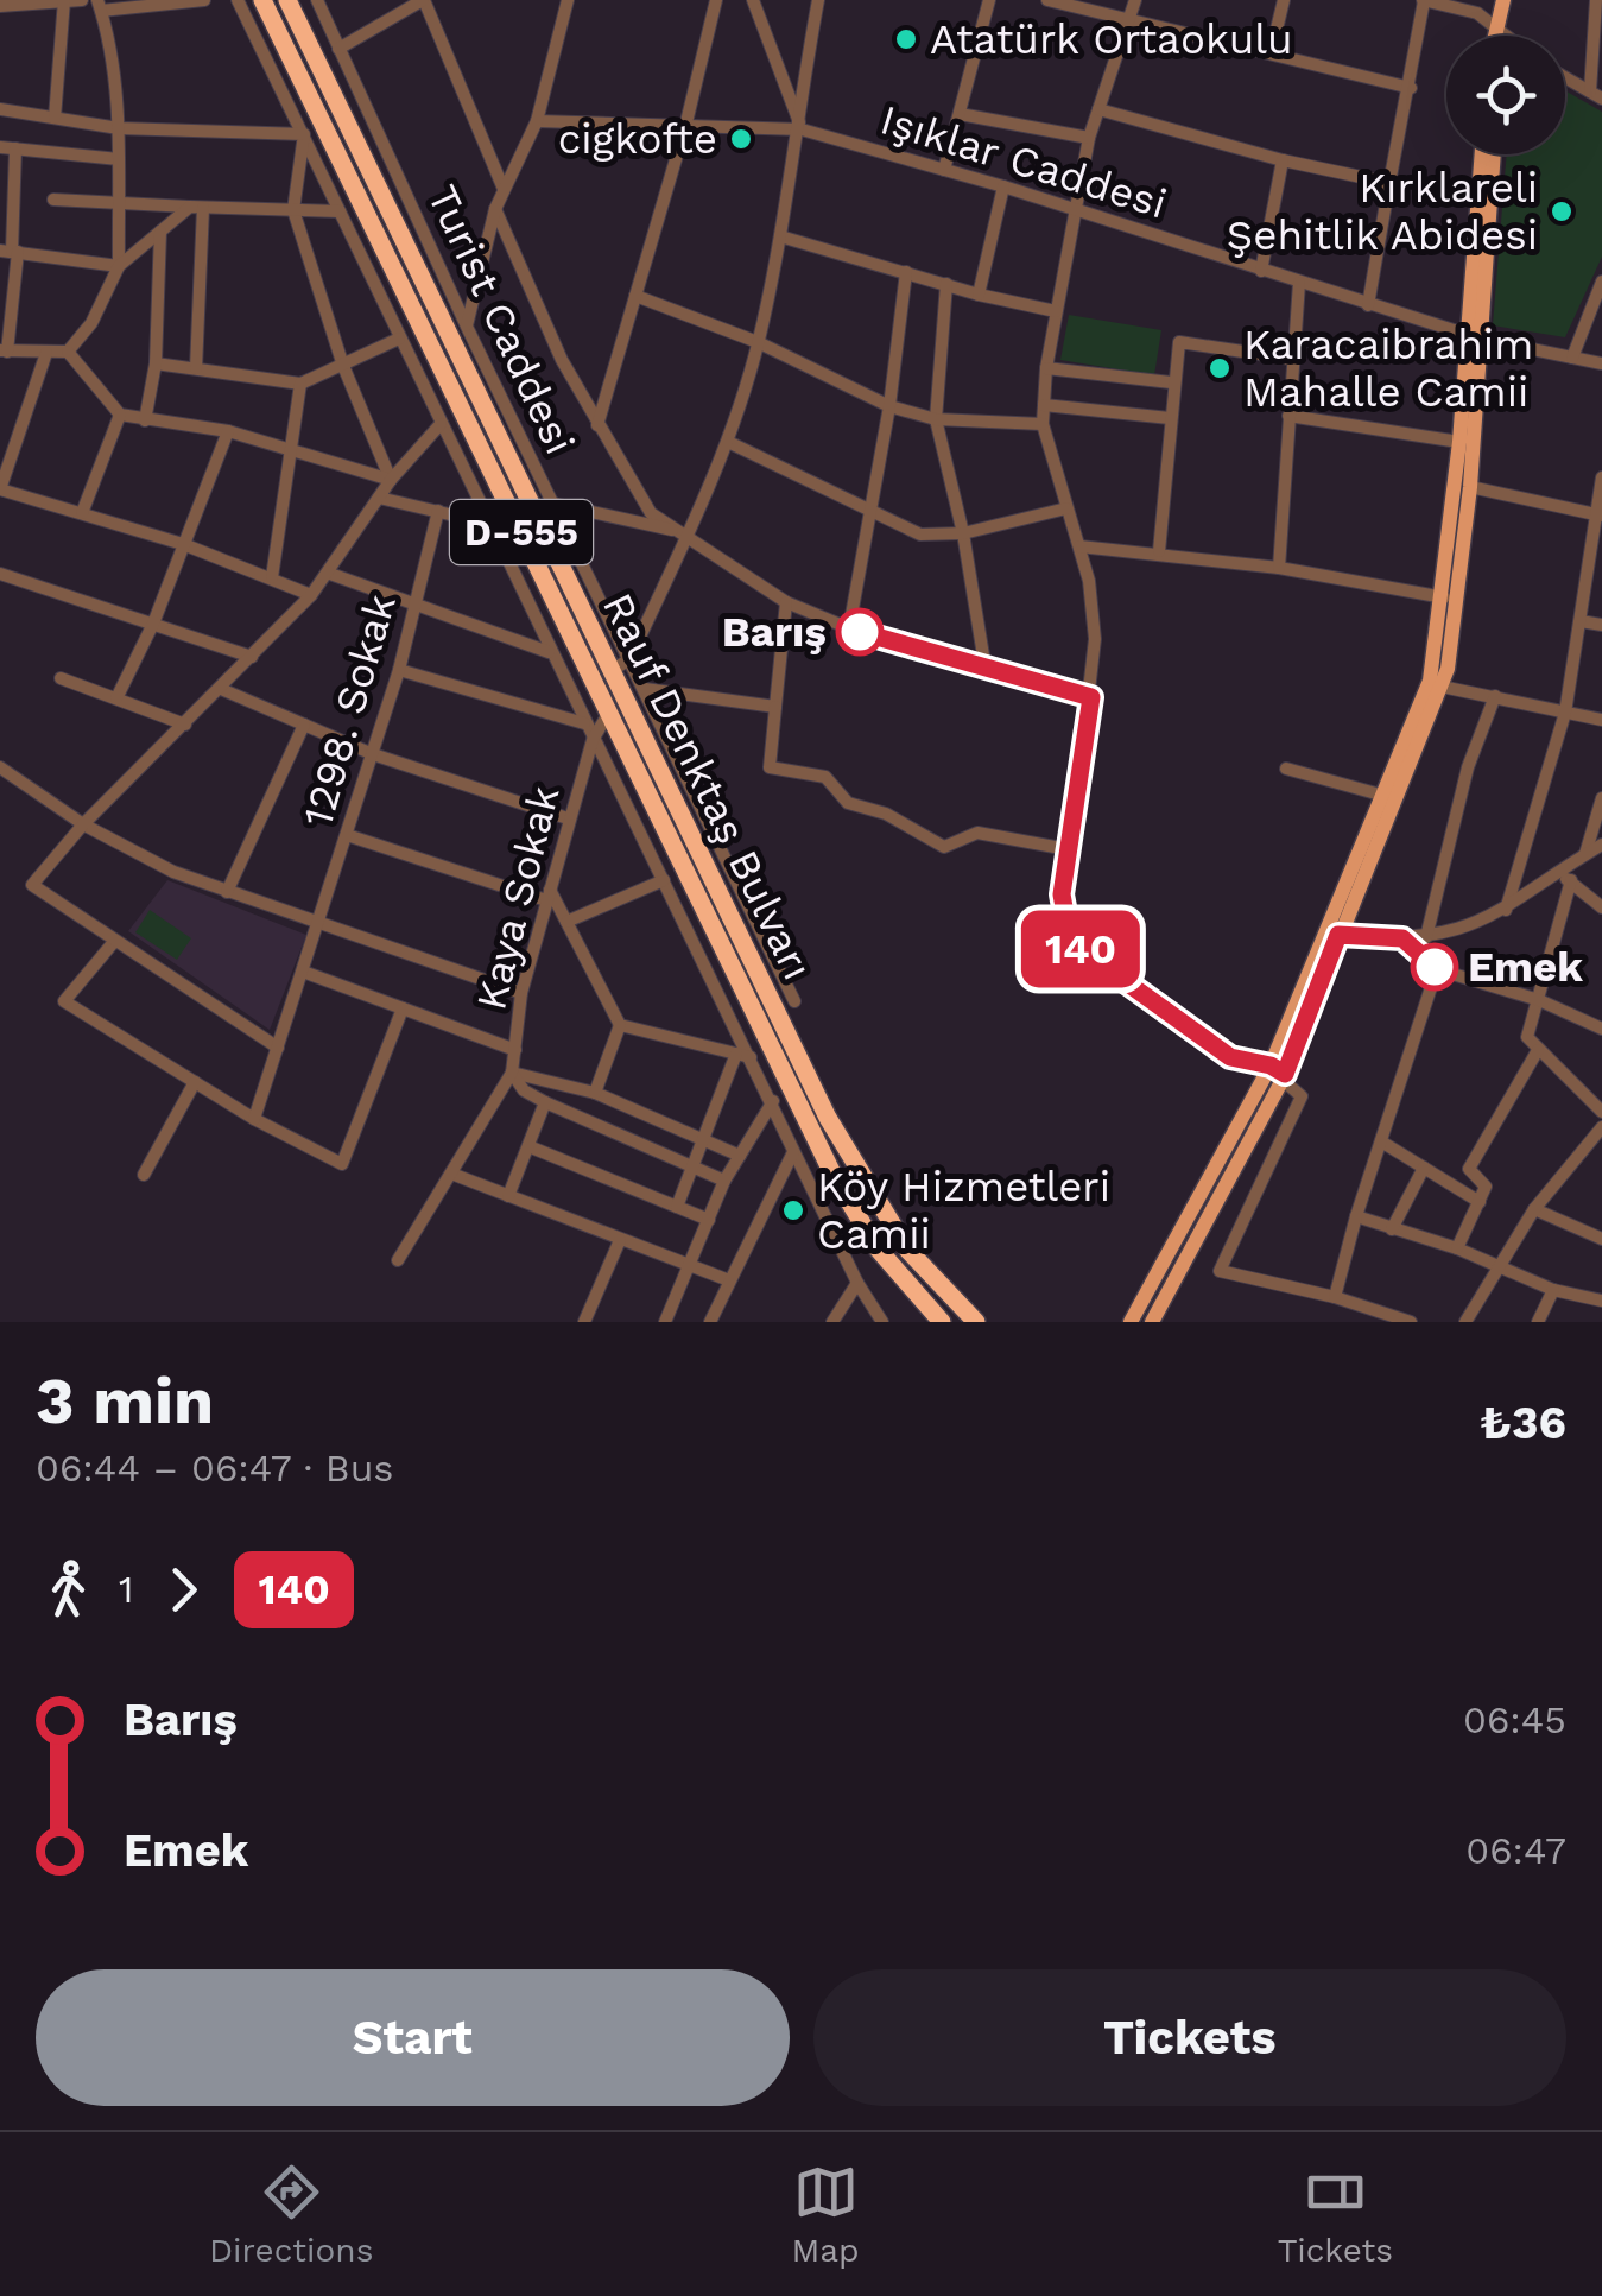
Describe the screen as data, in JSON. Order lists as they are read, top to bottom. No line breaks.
{"streets":{"highway":["D-555","Rauf Denktaş Bulvarı"],"street":["Işıklar Caddesi","Turist Caddesi","1298. Sokak","Kaya Sokak"]},"crossings":[["Turist Caddesi","Rauf Denktaş Bulvarı"],["Rauf Denktaş Bulvarı","Kaya Sokak"]],"places":["Atatürk Ortaokulu","cigkofte","Kırklareli Şehitlik Abidesi","Karacaibrahim Mahalle Camii","Barış","Emek","Köy Hizmetleri Camii"],"lines":["bus line 140"],"page":{"on_map":"140","heading":["3 min","06:44 – 06:47 · Bus","₺36"],"legs":["1","140"],"list":[{"name":"Barış","value":"06:45"},{"name":"Emek","value":"06:47"}],"buttons":["Start","Tickets"],"tabs":["Directions","Map","Tickets"]}}
